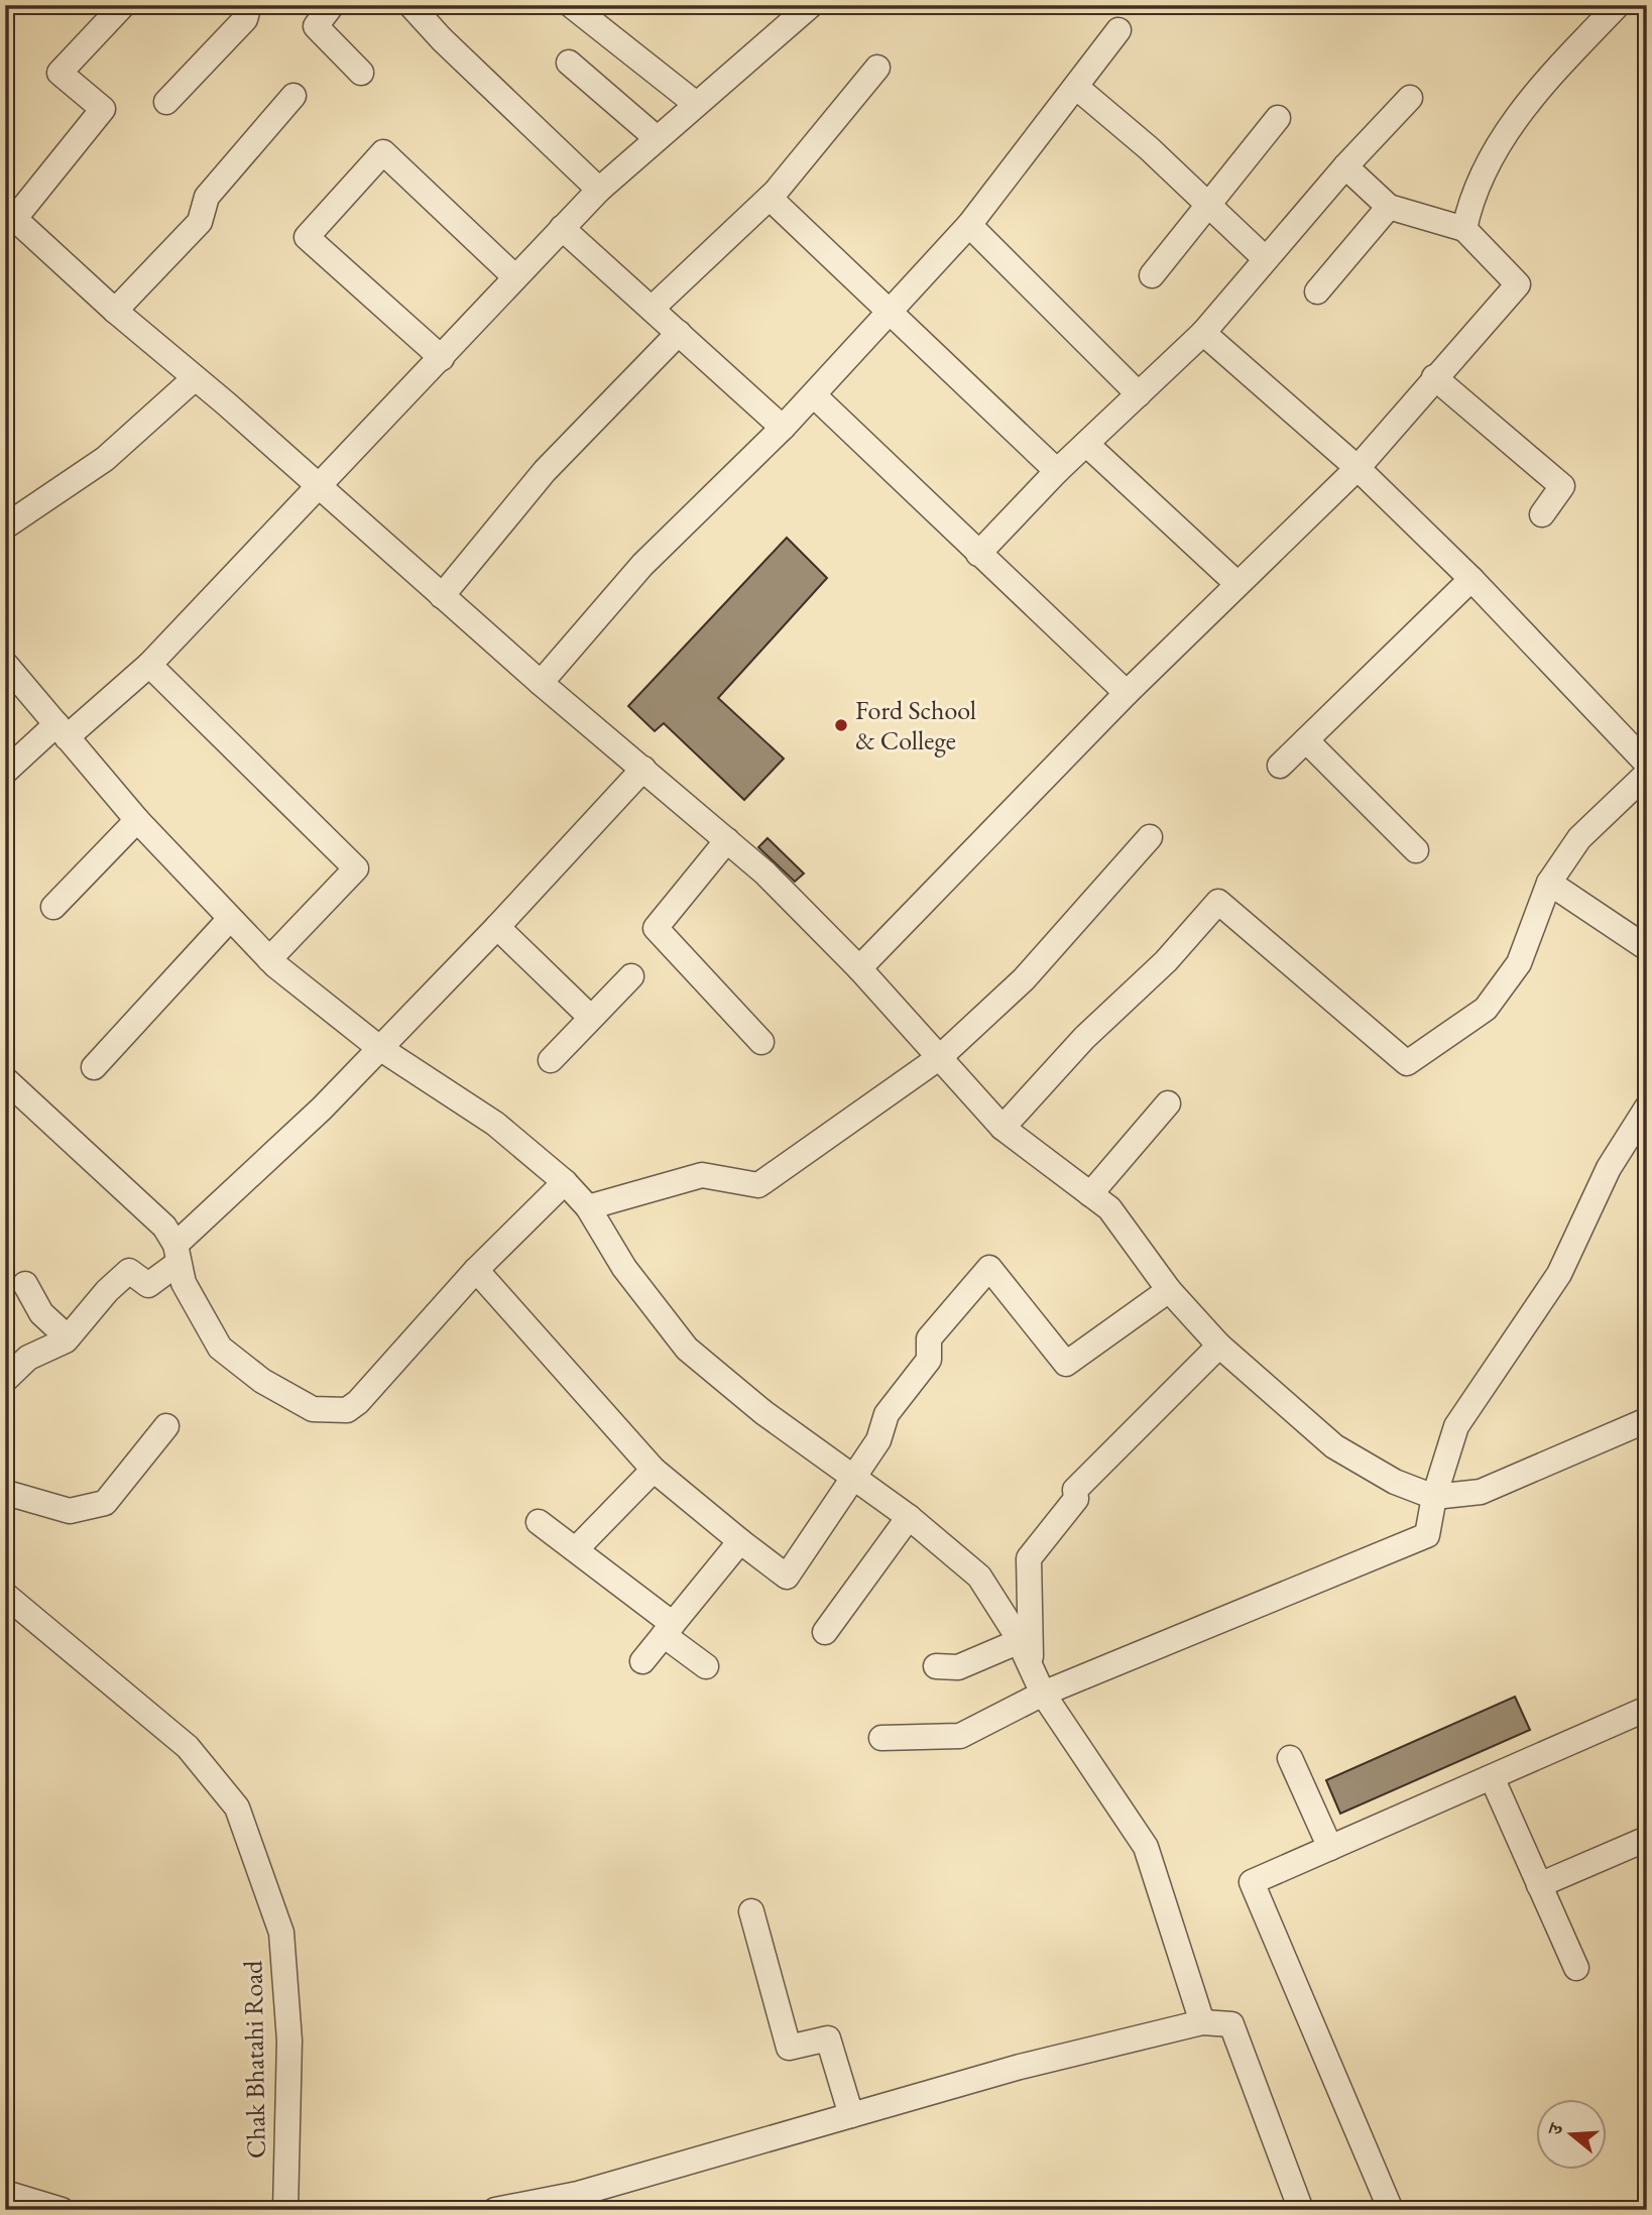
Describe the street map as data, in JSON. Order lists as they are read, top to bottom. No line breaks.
{"streets":{"street":["Chak Bhatahi Road"]},"places":["Ford School & College"],"north":"left"}
